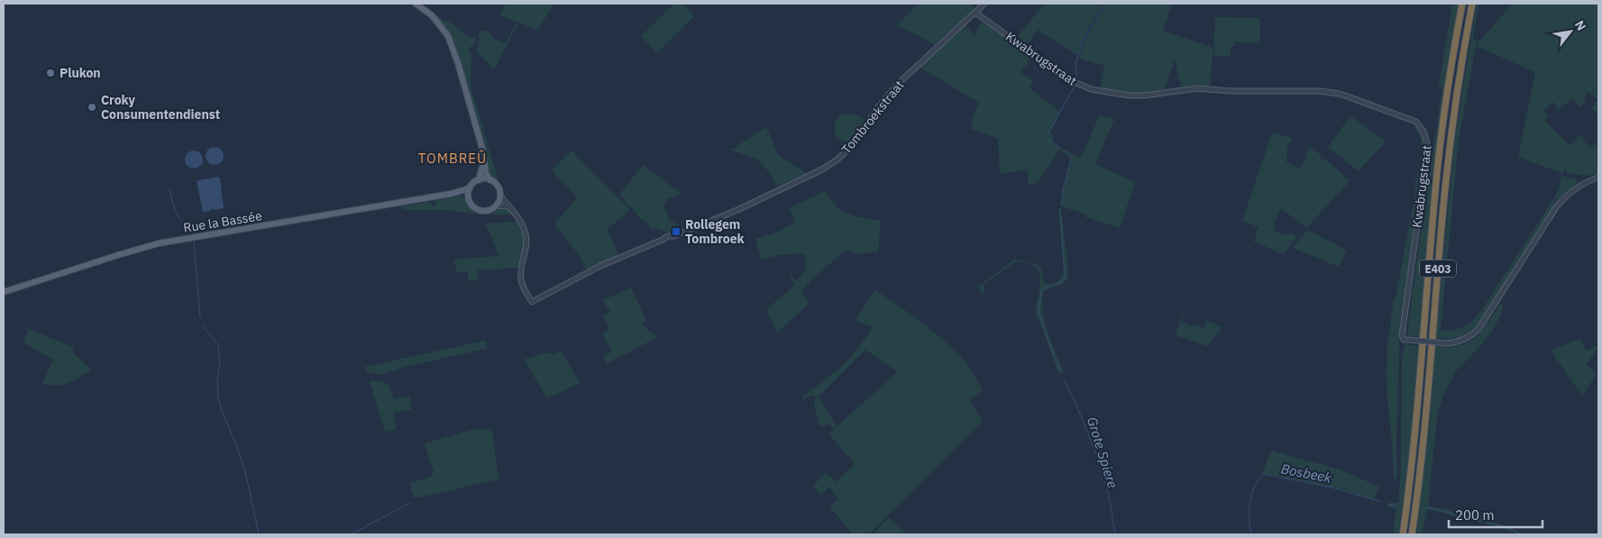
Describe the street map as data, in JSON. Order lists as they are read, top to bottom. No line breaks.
{"streets":{"highway":["E403"],"main road":["Rue la Bassée"],"street":["Kwabrugstraat","Tombroekstraat"]},"crossings":[["Kwabrugstraat","Tombroekstraat"]],"districts":["TOMBREÛ"],"water":["Grote Spiere","Bosbeek"],"places":{"other":["Plukon","Croky Consumentendienst"],"transit":["Rollegem Tombroek"]},"scale_bar":"200 m","north":"top right"}
